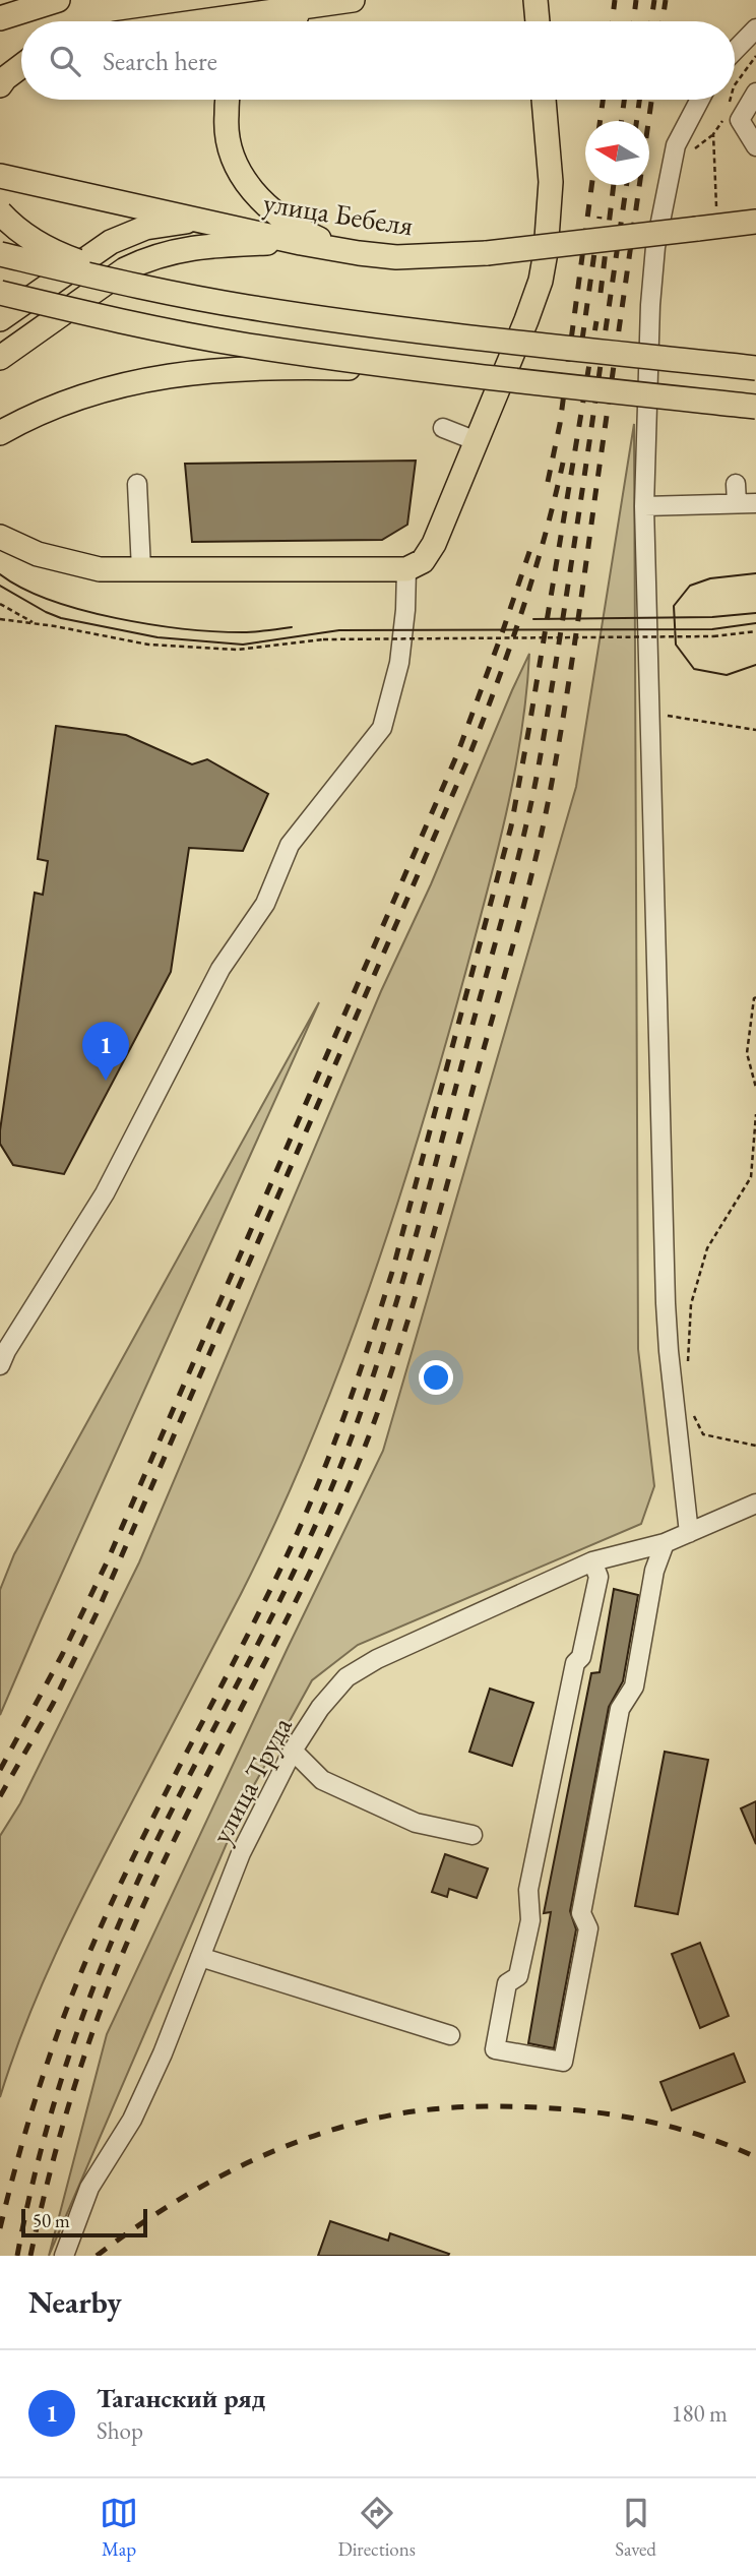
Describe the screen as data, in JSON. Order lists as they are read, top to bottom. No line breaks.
{"streets":{"main road":["улица Бебеля"],"street":["улица Труда"]},"scale_bar":"50 m","north":"left","page":{"search":"Search here","pins":"1","scale":"50 m","heading":"Nearby","list":[{"mark":"1","name":"Таганский ряд","note":"Shop","value":"180 m"}],"nav":["Map","Directions","Saved"]}}
